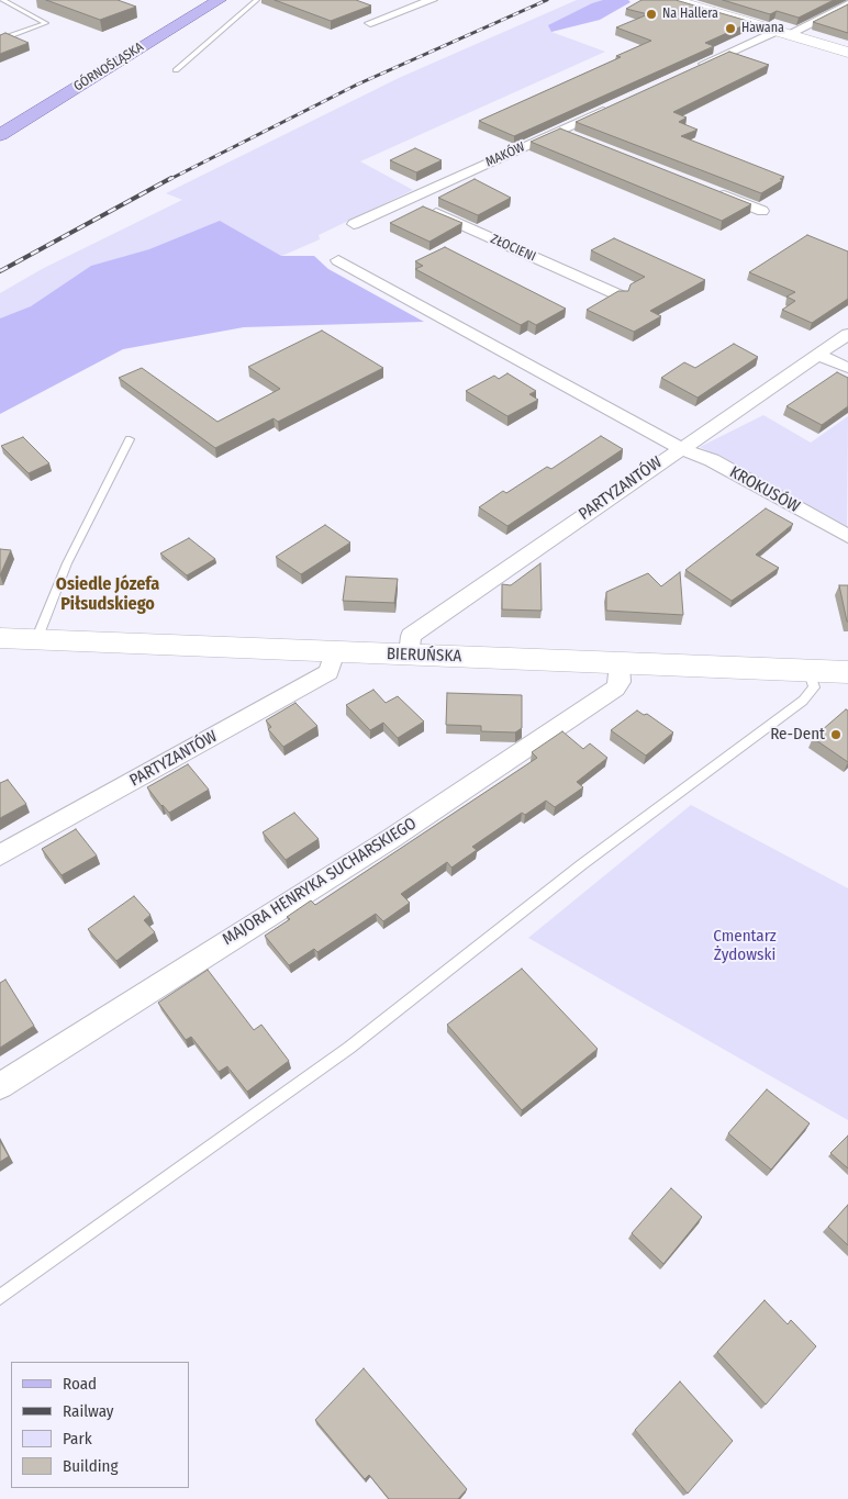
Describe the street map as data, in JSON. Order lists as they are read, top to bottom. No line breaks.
{"streets":{"main road":["GÓRNOŚLĄSKA"],"street":["MAKÓW","ZŁOCIENI","PARTYZANTÓW","KROKUSÓW","BIERUŃSKA","MAJORA HENRYKA SUCHARSKIEGO"]},"crossings":[["MAKÓW","ZŁOCIENI"],["PARTYZANTÓW","KROKUSÓW"],["PARTYZANTÓW","BIERUŃSKA"],["BIERUŃSKA","MAJORA HENRYKA SUCHARSKIEGO"]],"districts":["Osiedle Józefa Piłsudskiego"],"parks":["Cmentarz Żydowski"],"places":["Na Hallera","Hawana","Re-Dent"],"legend":["Road","Railway","Park","Building"]}
